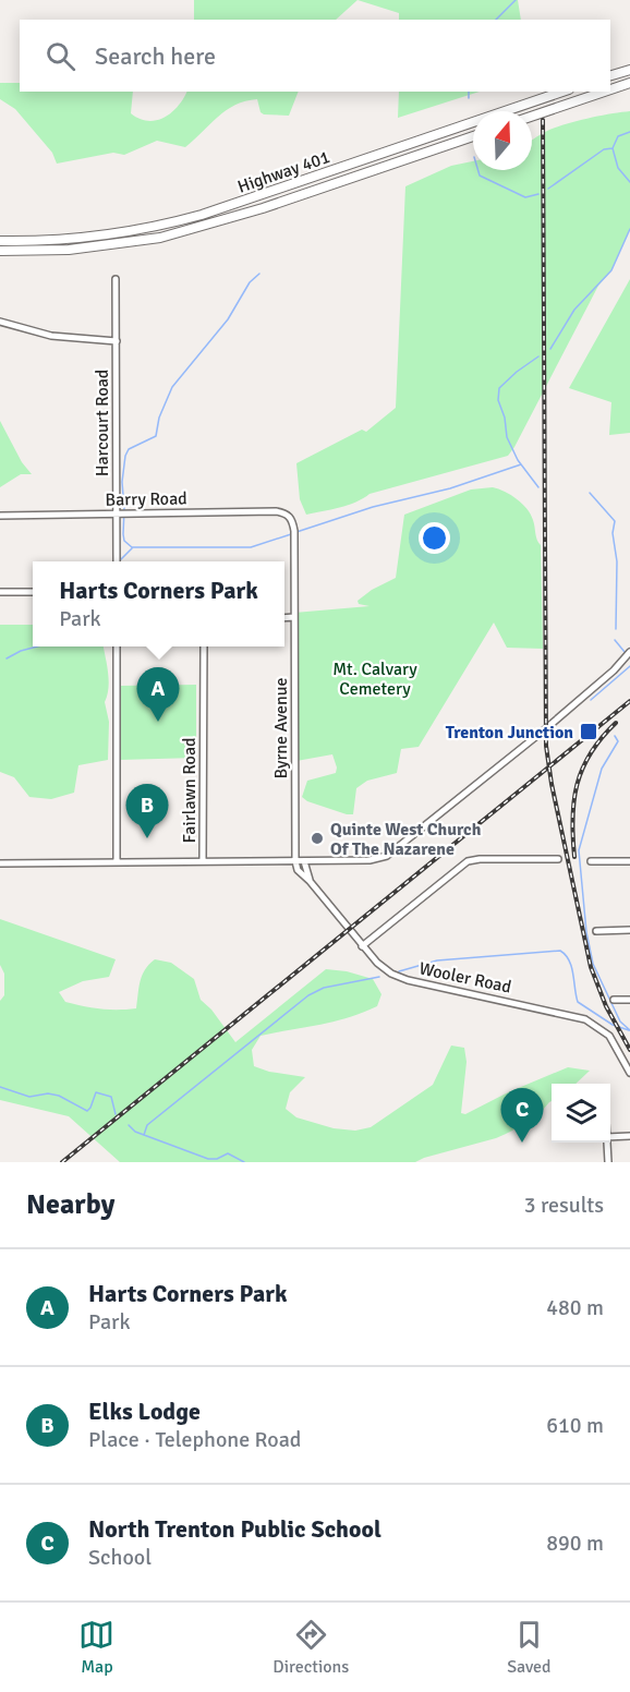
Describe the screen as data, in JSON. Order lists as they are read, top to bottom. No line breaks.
{"streets":{"highway":["Highway 401"],"street":["Harcourt Road","Barry Road","Byrne Avenue","Fairlawn Road","Wooler Road"]},"crossings":[["Harcourt Road","Barry Road"],["Barry Road","Byrne Avenue"],["Byrne Avenue","Wooler Road"]],"parks":["Mt. Calvary Cemetery"],"places":{"transit":["Trenton Junction"],"other":["Quinte West Church Of The Nazarene"]},"north":"top","page":{"search":"Search here","popup":["Harts Corners Park","Park"],"pins":["A","B","C"],"heading":["Nearby","3 results"],"list":[{"mark":"A","name":"Harts Corners Park","note":"Park","value":"480 m"},{"mark":"B","name":"Elks Lodge","note":"Place · Telephone Road","value":"610 m"},{"mark":"C","name":"North Trenton Public School","note":"School","value":"890 m"}],"nav":["Map","Directions","Saved"]}}
